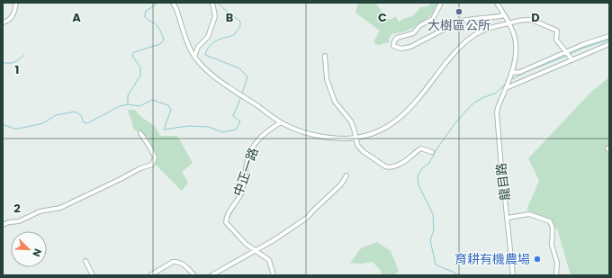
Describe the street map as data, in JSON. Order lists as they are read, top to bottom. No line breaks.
{"streets":{"street":["中正一路","龍目路"]},"places":["大樹區公所","育耕有機農場"],"north":"bottom right","grid":{"columns":["A","B","C","D"],"rows":["1","2"]}}
